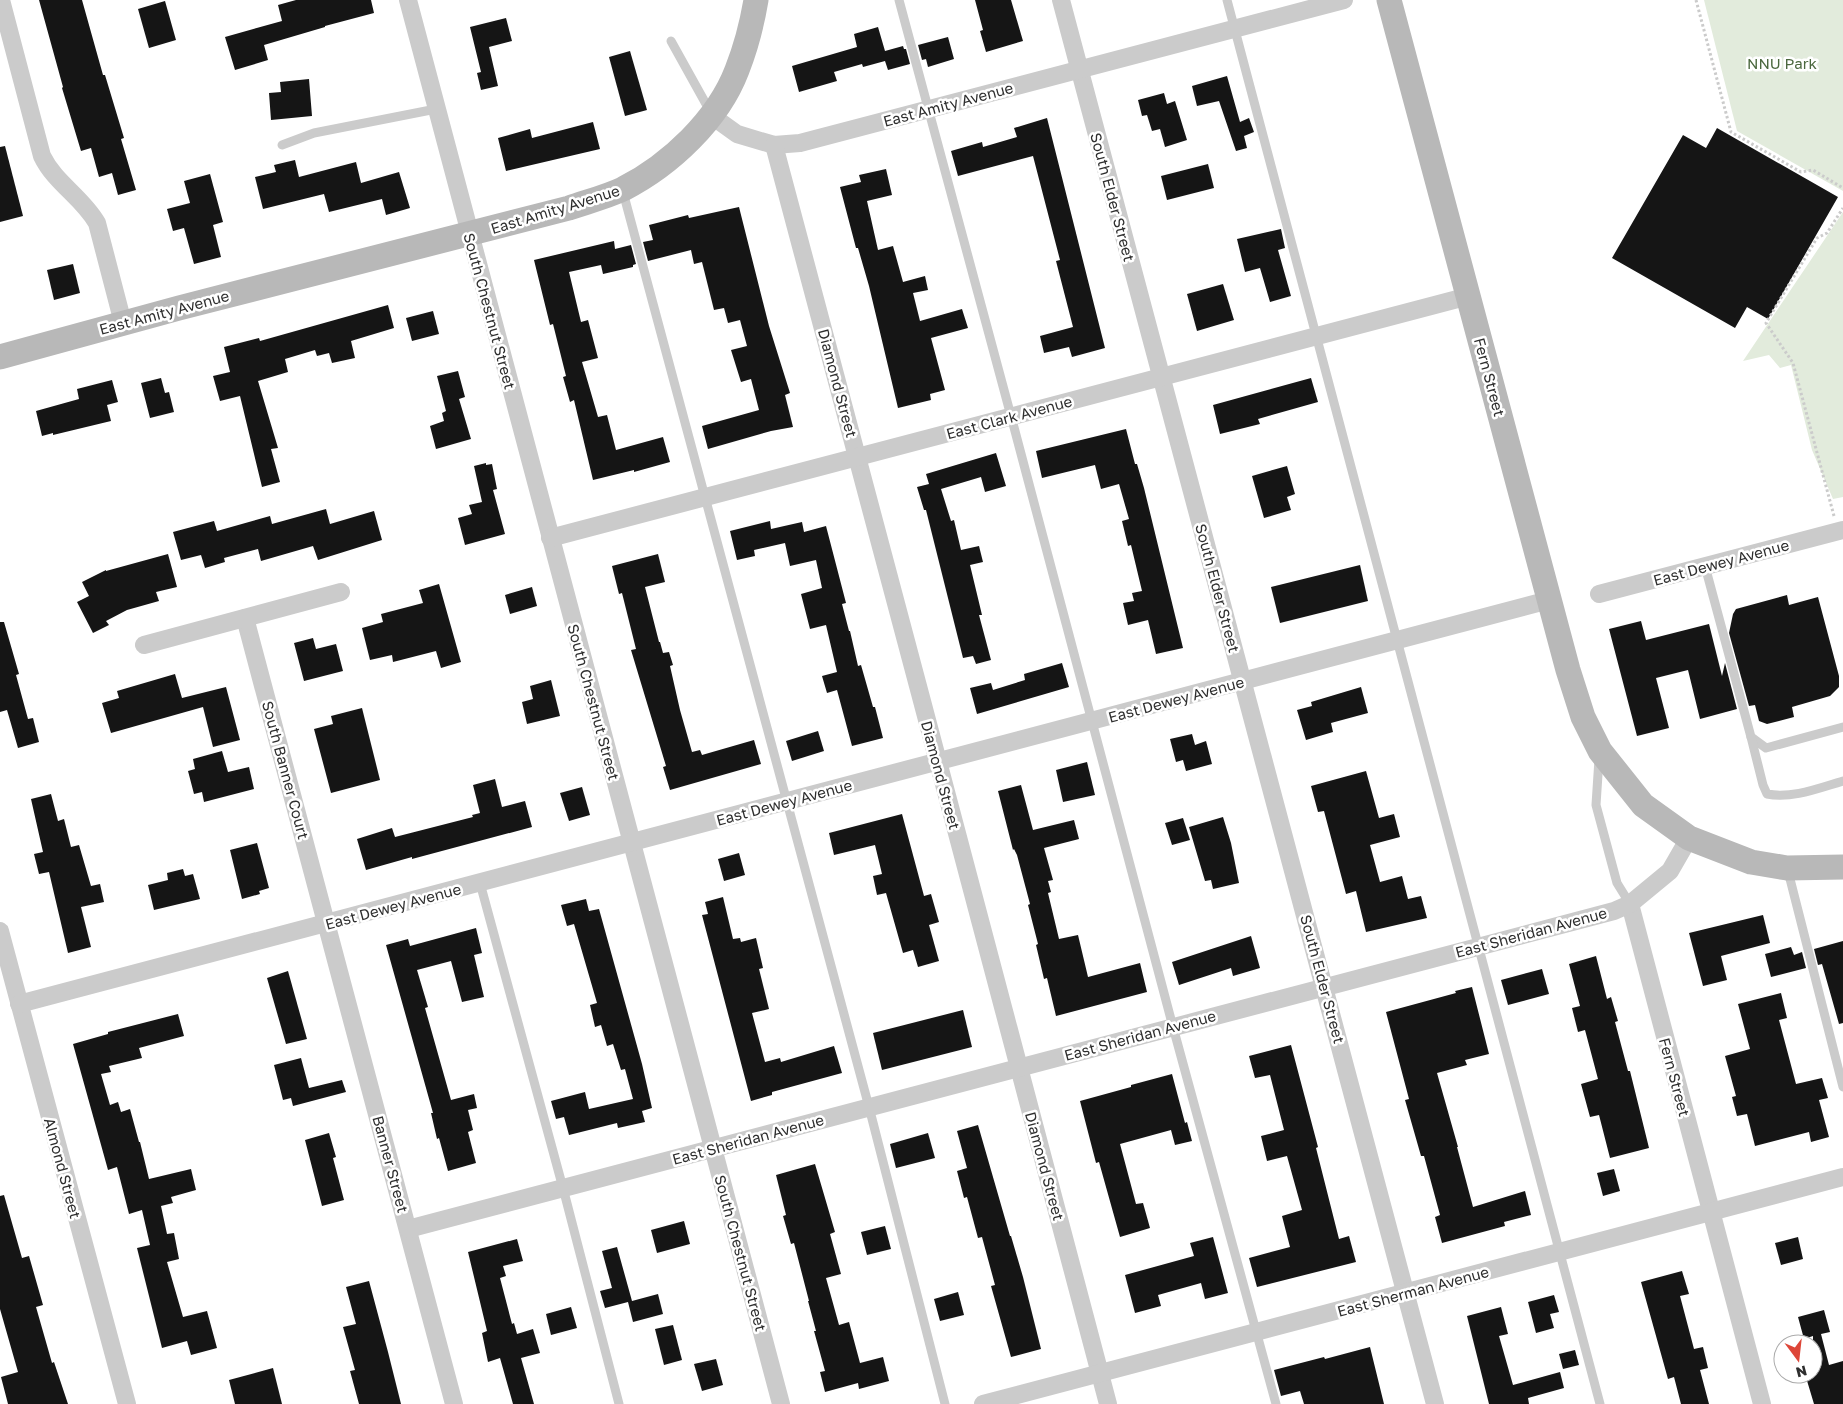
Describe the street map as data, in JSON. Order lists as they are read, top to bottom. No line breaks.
{"streets":{"street":["East Amity Avenue","South Elder Street","South Chestnut Street","Fern Street","Diamond Street","East Clark Avenue","East Dewey Avenue","South Banner Court","East Sheridan Avenue","Banner Street","Almond Street","East Sherman Avenue"]},"crossings":[["East Amity Avenue","South Elder Street"],["East Amity Avenue","South Chestnut Street"],["East Amity Avenue","Diamond Street"],["South Elder Street","East Clark Avenue"],["South Elder Street","East Dewey Avenue"],["South Elder Street","East Sheridan Avenue"],["South Elder Street","East Sherman Avenue"],["South Chestnut Street","East Clark Avenue"],["South Chestnut Street","East Dewey Avenue"],["South Chestnut Street","East Sheridan Avenue"],["Fern Street","East Clark Avenue"],["Fern Street","East Dewey Avenue"],["Fern Street","East Sheridan Avenue"],["Fern Street","East Sherman Avenue"],["Diamond Street","East Clark Avenue"],["Diamond Street","East Dewey Avenue"],["Diamond Street","East Sheridan Avenue"],["Diamond Street","East Sherman Avenue"],["East Dewey Avenue","South Banner Court"],["East Dewey Avenue","Banner Street"],["East Dewey Avenue","Almond Street"],["South Banner Court","Banner Street"],["East Sheridan Avenue","Banner Street"]],"parks":["NNU Park"],"north":"bottom"}
